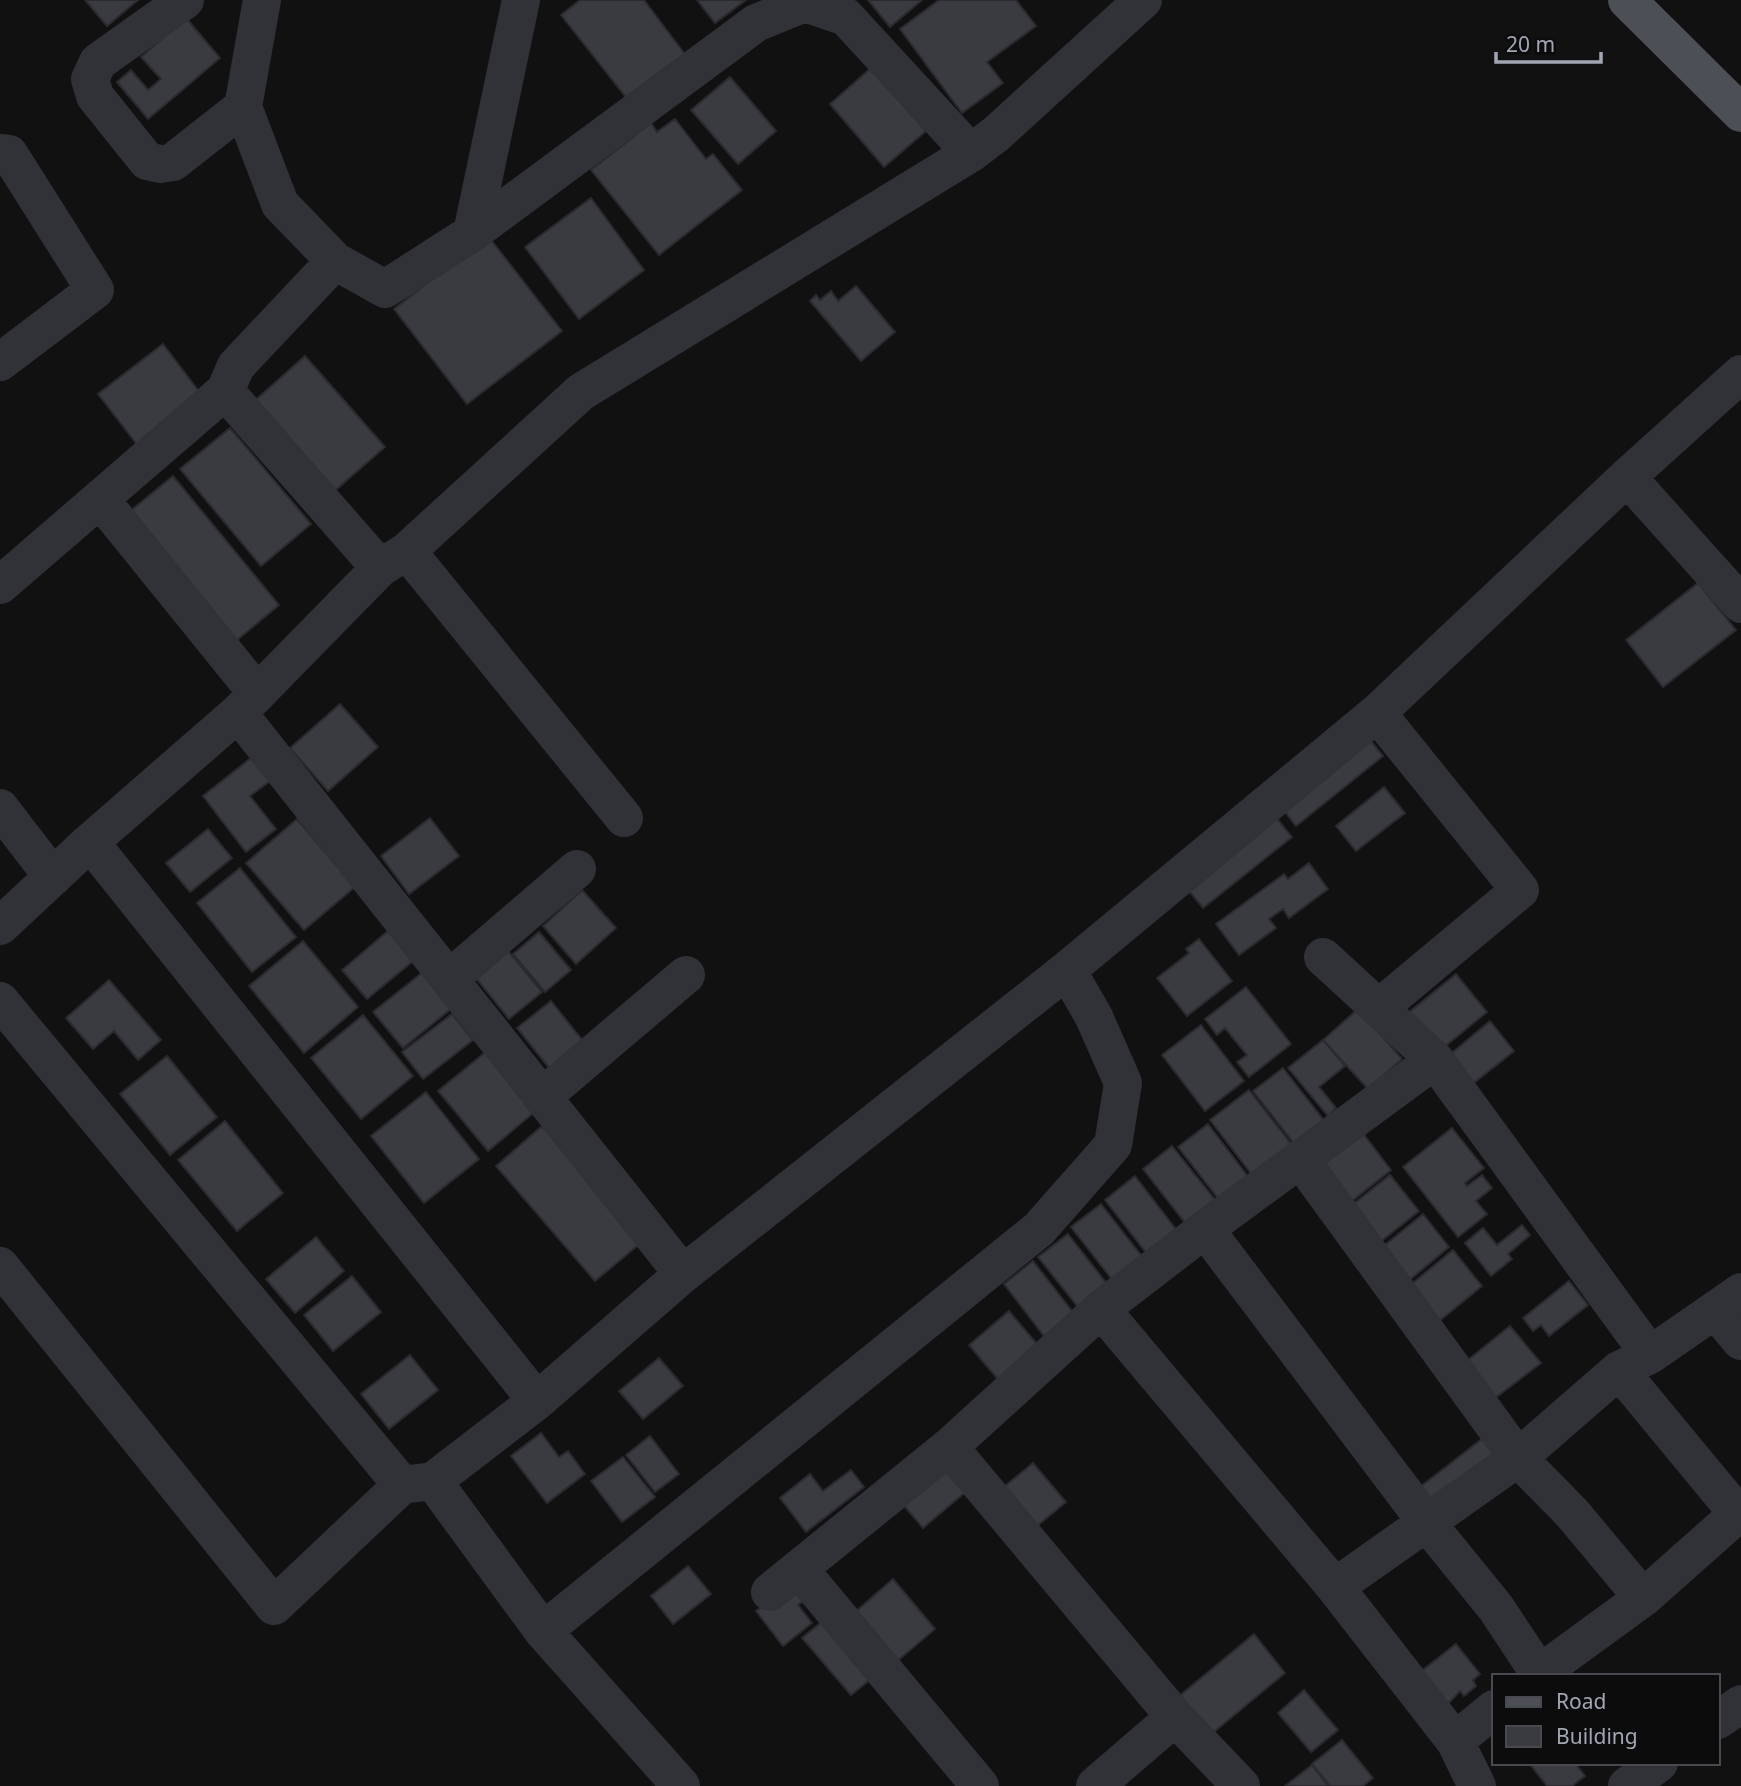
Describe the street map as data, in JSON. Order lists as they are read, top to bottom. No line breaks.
{"legend":["Road","Building"],"scale_bar":"20 m"}
